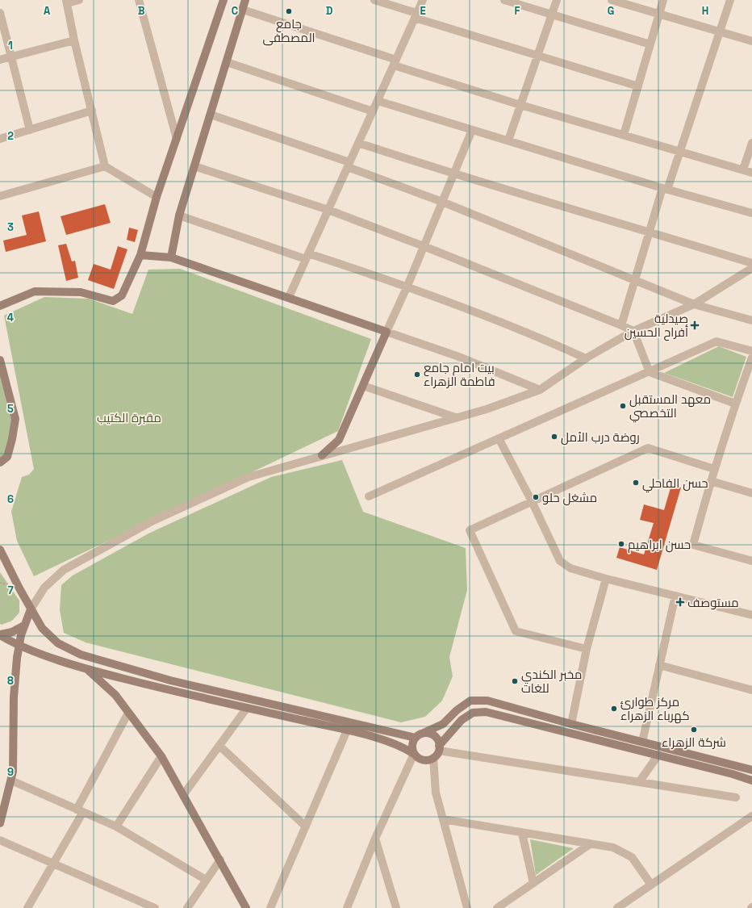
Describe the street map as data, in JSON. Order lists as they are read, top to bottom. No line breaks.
{"parks":["مقبرة الكتيب"],"places":{"other":["جامع المصطفى","بيت امام جامع فاطمة الزهراء","معهد المستقبل التخصصي","روضة درب الأمل","حسن الفاحلي","مشغل حلو","حسن ابراهيم","مخبر الكندي للغات","مركز طوارئ كهرباء الزهراء","شركة الزهراء"],"health":["صيدلية أفراح الحسين","مستوصف"]},"grid":{"columns":["A","B","C","D","E","F","G","H"],"rows":["1","2","3","4","5","6","7","8","9"]}}
